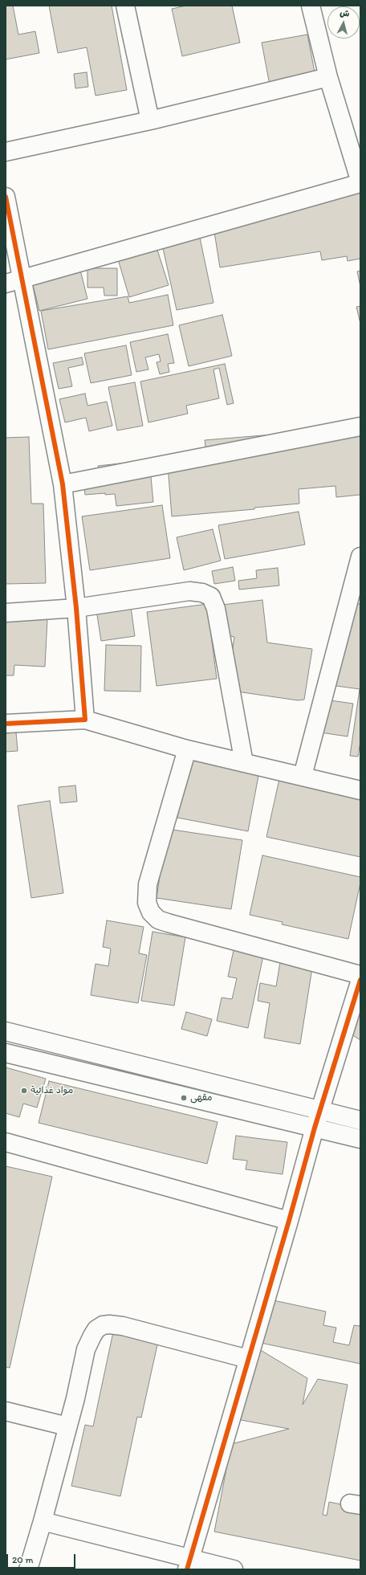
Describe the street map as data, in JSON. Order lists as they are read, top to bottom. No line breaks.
{"places":["مواد غذائية","مقهى"],"scale_bar":"20 m","north":"top"}
